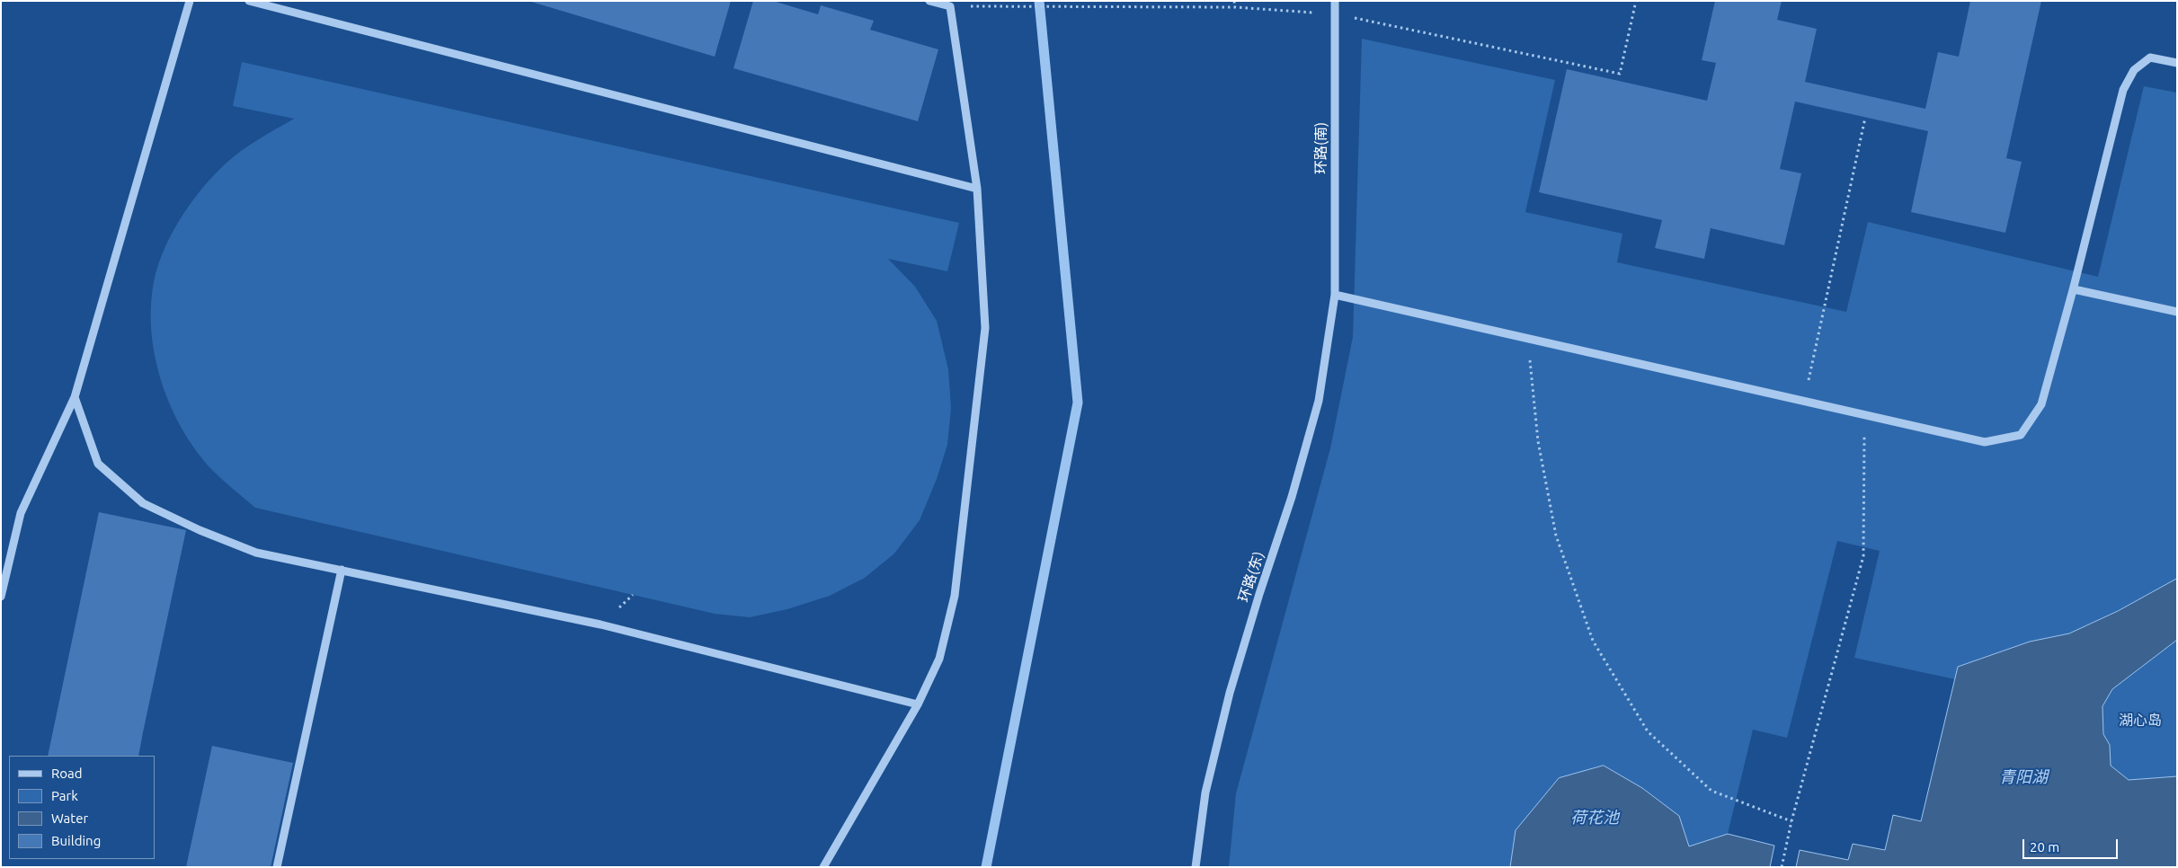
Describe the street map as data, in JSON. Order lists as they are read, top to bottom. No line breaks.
{"streets":{"street":["环路(南)","环路(东)"]},"crossings":[["环路(南)","环路(东)"]],"water":["青阳湖","荷花池"],"parks":["湖心岛"],"legend":["Road","Park","Water","Building"],"scale_bar":"20 m"}
